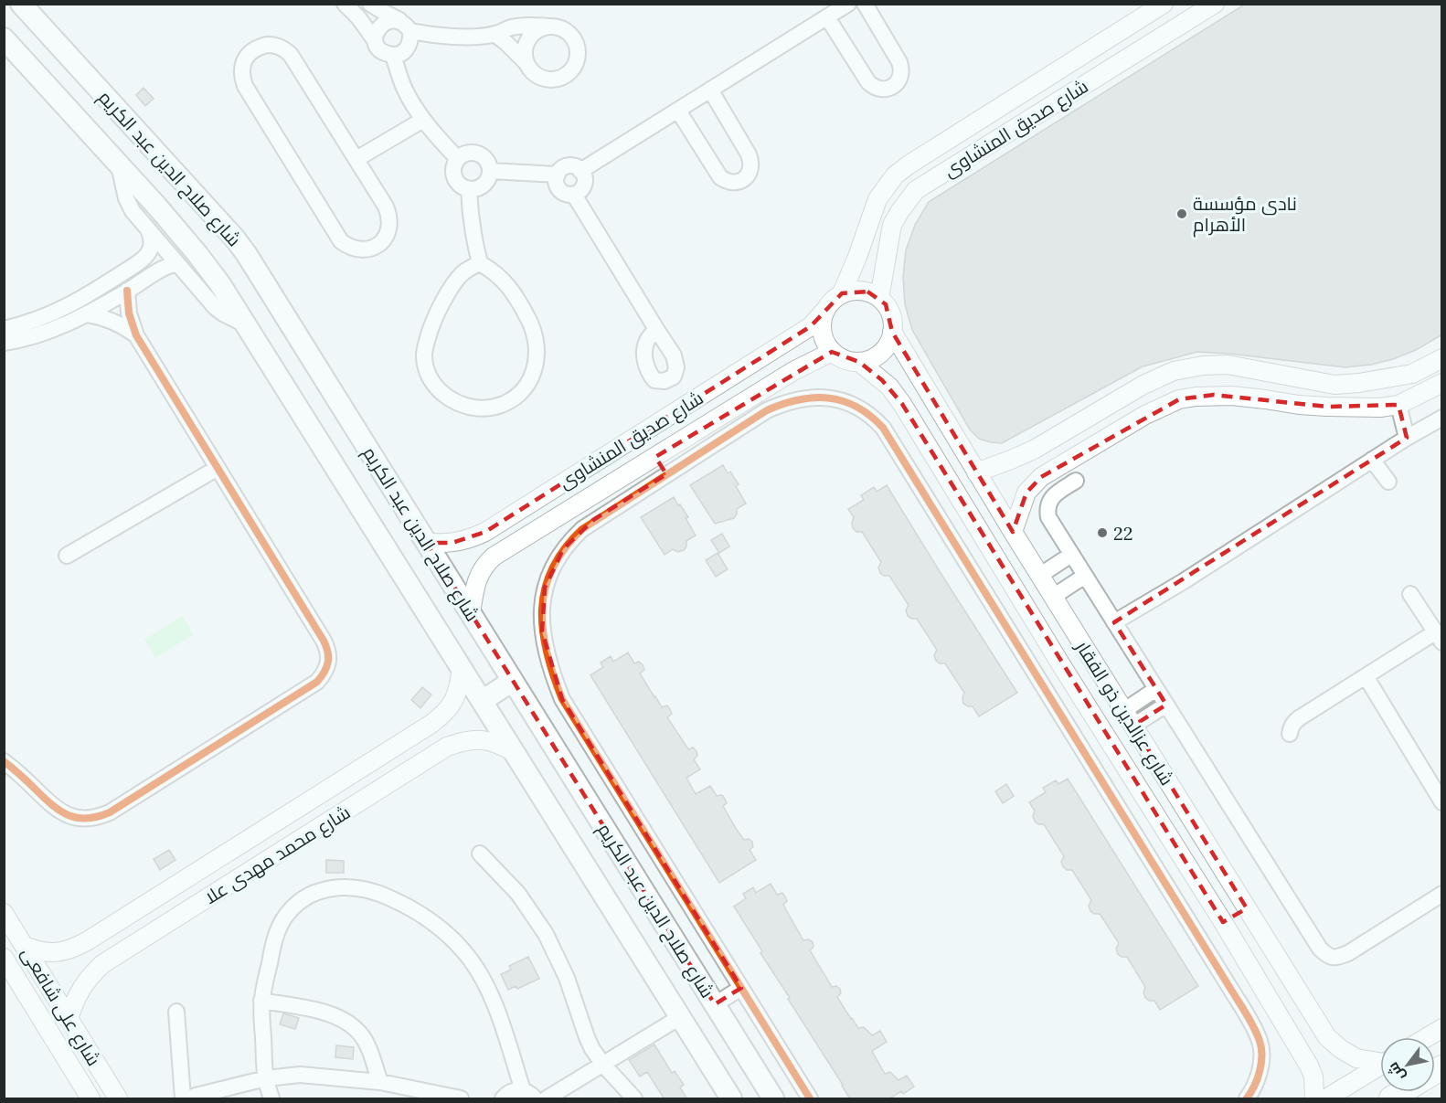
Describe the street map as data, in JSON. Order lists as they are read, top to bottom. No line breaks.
{"streets":{"main road":["شارع صلاح الدين عبد الكريم"],"street":["شارع صديق المنشاوى","شارع عزالدين ذو الفقار","شارع محمد مهدى علا","شارع على شافعى"]},"crossings":[["شارع صديق المنشاوى","شارع صلاح الدين عبد الكريم"],["شارع صديق المنشاوى","شارع عزالدين ذو الفقار"],["شارع صلاح الدين عبد الكريم","شارع محمد مهدى علا"],["شارع محمد مهدى علا","شارع على شافعى"]],"places":["نادى مؤسسة الأهرام","22"],"north":"bottom left"}
